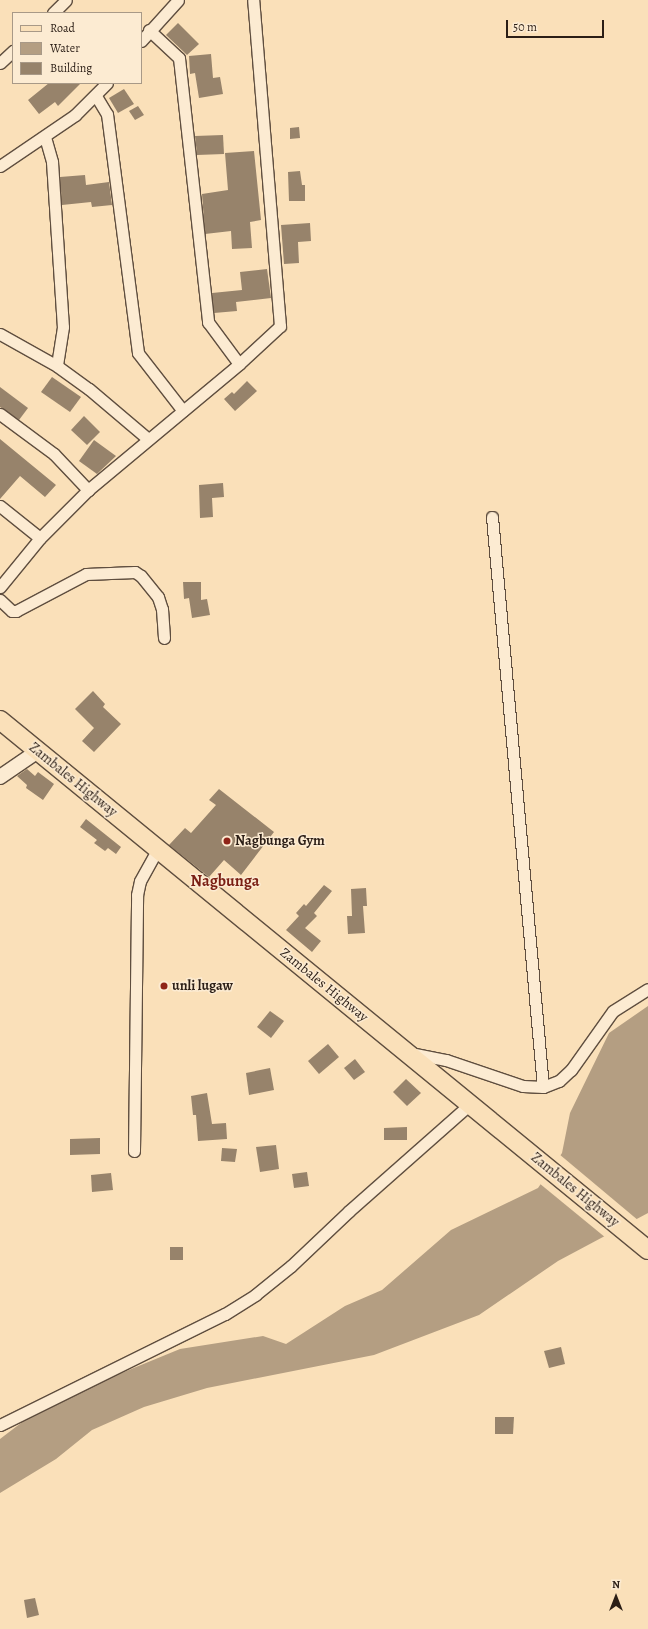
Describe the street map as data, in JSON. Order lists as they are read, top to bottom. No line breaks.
{"streets":{"main road":["Zambales Highway"]},"districts":["Nagbunga"],"places":["Nagbunga Gym","unli lugaw"],"legend":["Road","Water","Building"],"scale_bar":"50 m","north":"top"}
